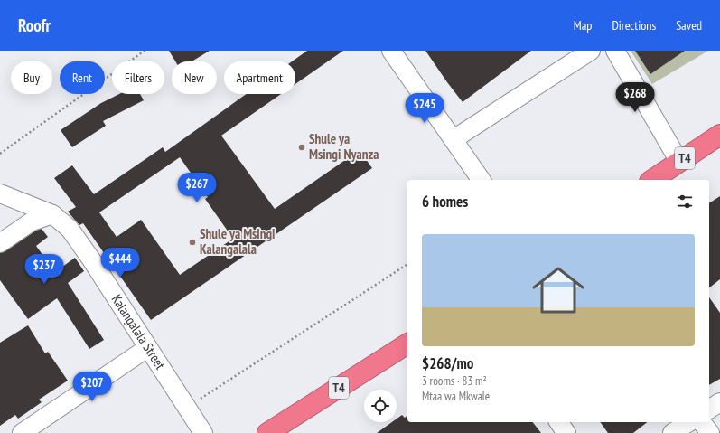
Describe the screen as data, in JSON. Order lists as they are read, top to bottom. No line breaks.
{"streets":{"highway":["T4"],"street":["Kalangalala Street"]},"places":["Shule ya Msingi Nyanza","Shule ya Msingi Kalangalala"],"page":{"header":"Roofr","nav":["Map","Directions","Saved"],"chip":["Buy","Rent","Filters","New","Apartment"],"price":["$268","$245","$267","$444","$237","$207"],"heading":"6 homes","list":[{"name":"$268/mo","note":"3 rooms · 83 m² · Mtaa wa Mkwale"}]}}
